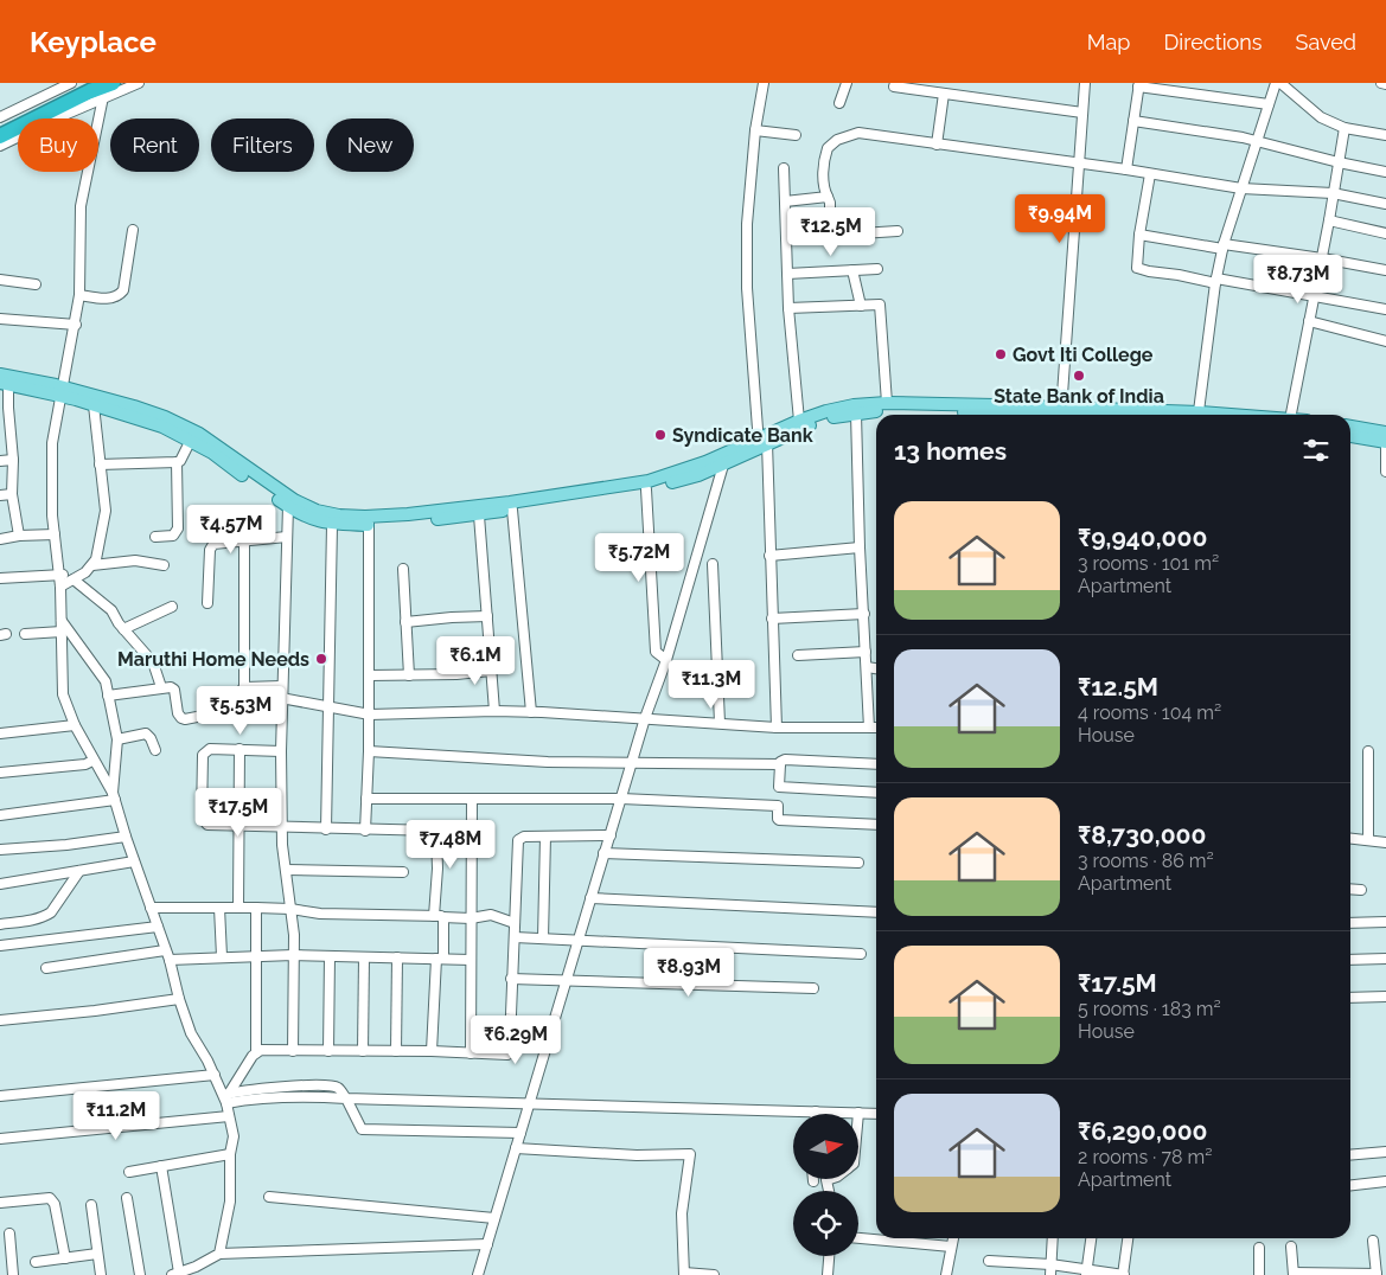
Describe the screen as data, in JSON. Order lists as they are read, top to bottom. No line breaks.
{"places":["Govt Iti College","State Bank of India","Syndicate Bank","Maruthi Home Needs"],"north":"right","page":{"header":"Keyplace","nav":["Map","Directions","Saved"],"chip":["Buy","Rent","Filters","New"],"price":["₹9.94M","₹12.5M","₹8.73M","₹4.57M","₹5.72M","₹6.1M","₹11.3M","₹5.53M","₹17.5M","₹7.48M","₹8.93M","₹6.29M","₹11.2M"],"heading":"13 homes","list":[{"name":"₹9,940,000","note":"3 rooms · 101 m² · Apartment"},{"name":"₹12.5M","note":"4 rooms · 104 m² · House"},{"name":"₹8,730,000","note":"3 rooms · 86 m² · Apartment"},{"name":"₹17.5M","note":"5 rooms · 183 m² · House"},{"name":"₹6,290,000","note":"2 rooms · 78 m² · Apartment"}]}}
